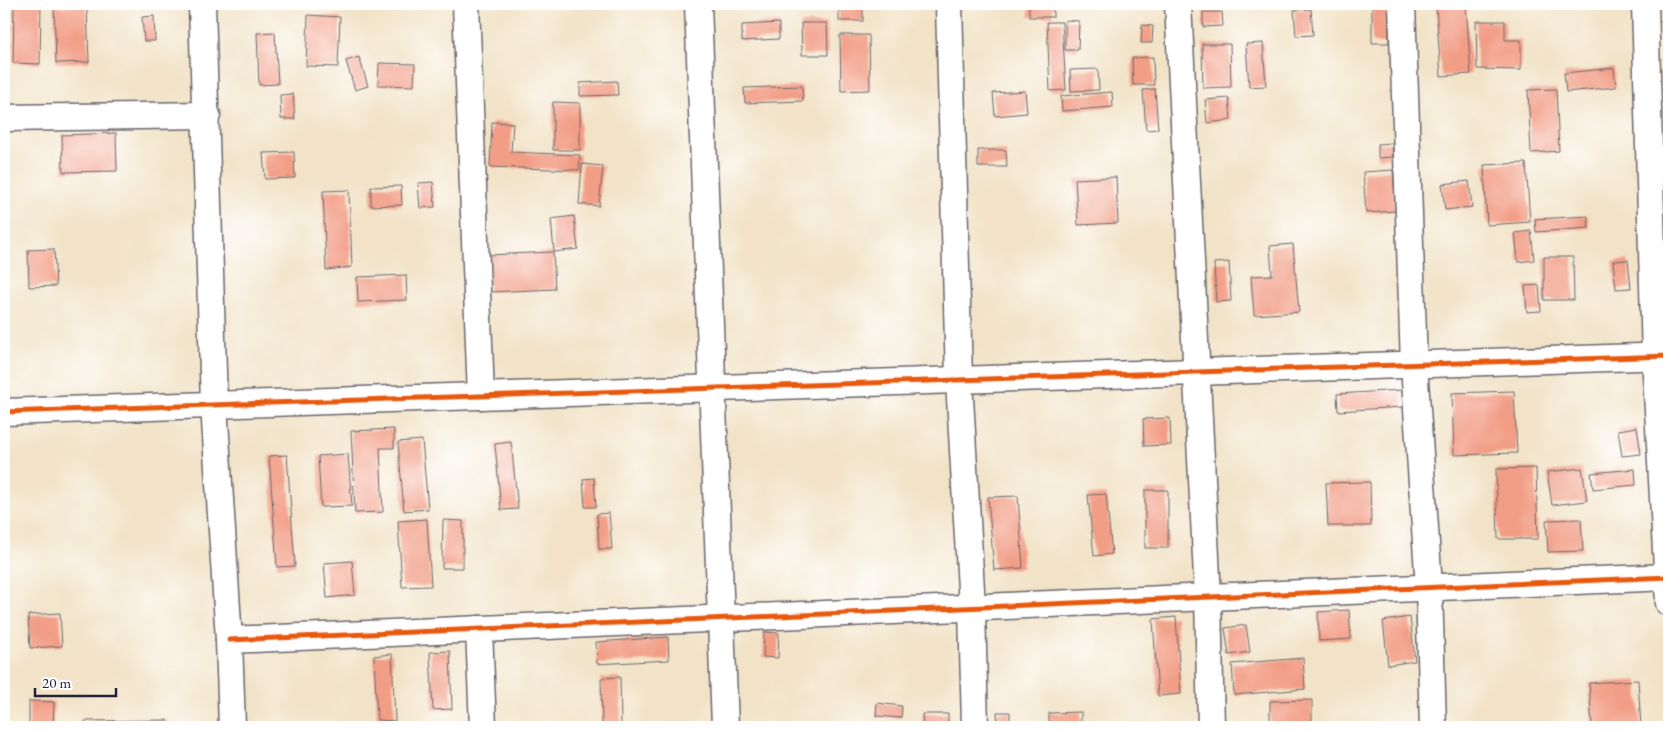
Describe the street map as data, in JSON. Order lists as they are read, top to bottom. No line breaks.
{"scale_bar":"20 m"}
